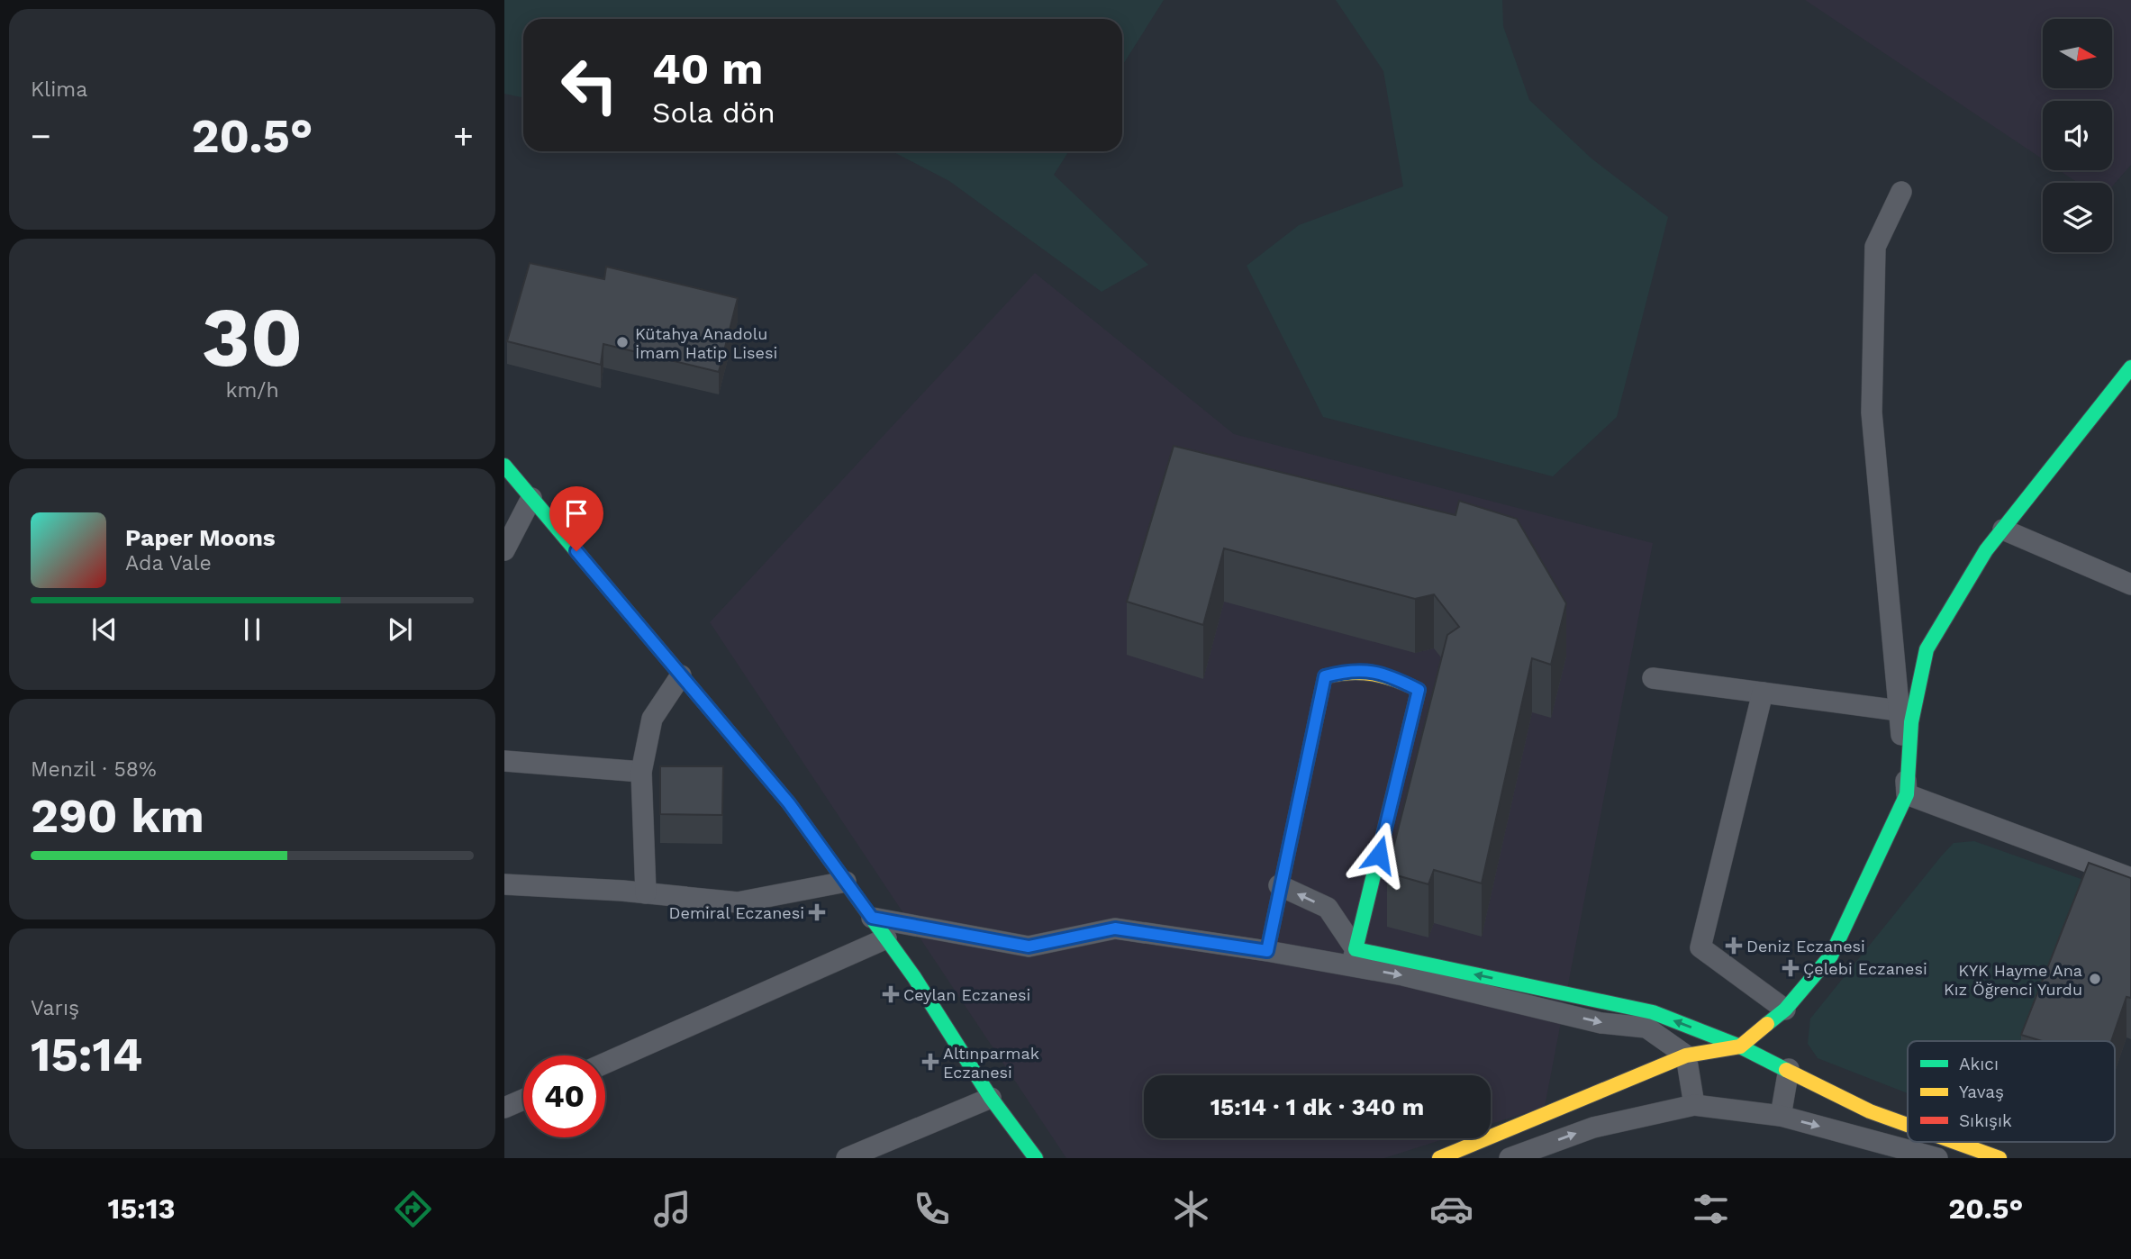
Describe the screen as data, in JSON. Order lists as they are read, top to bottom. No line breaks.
{"places":{"other":["Kütahya Anadolu İmam Hatip Lisesi","KYK Hayme Ana Kız Öğrenci Yurdu"],"health":["Demiral Eczanesi","Deniz Eczanesi","Çelebi Eczanesi","Ceylan Eczanesi","Altınparmak Eczanesi"]},"legend":["Akıcı","Yavaş","Sıkışık"],"north":"right","page":{"tile":["Klima",["30","km/h"],["Menzil · 58%","290 km"],["Varış","15:14"]],"turn":["40 m","Sola dön"],"heat":["−","20.5°","+"],"song":["Paper Moons","Ada Vale"],"limit":"40","trip":"15:14 · 1 dk · 340 m","tabs":["15:13","20.5°"]}}
